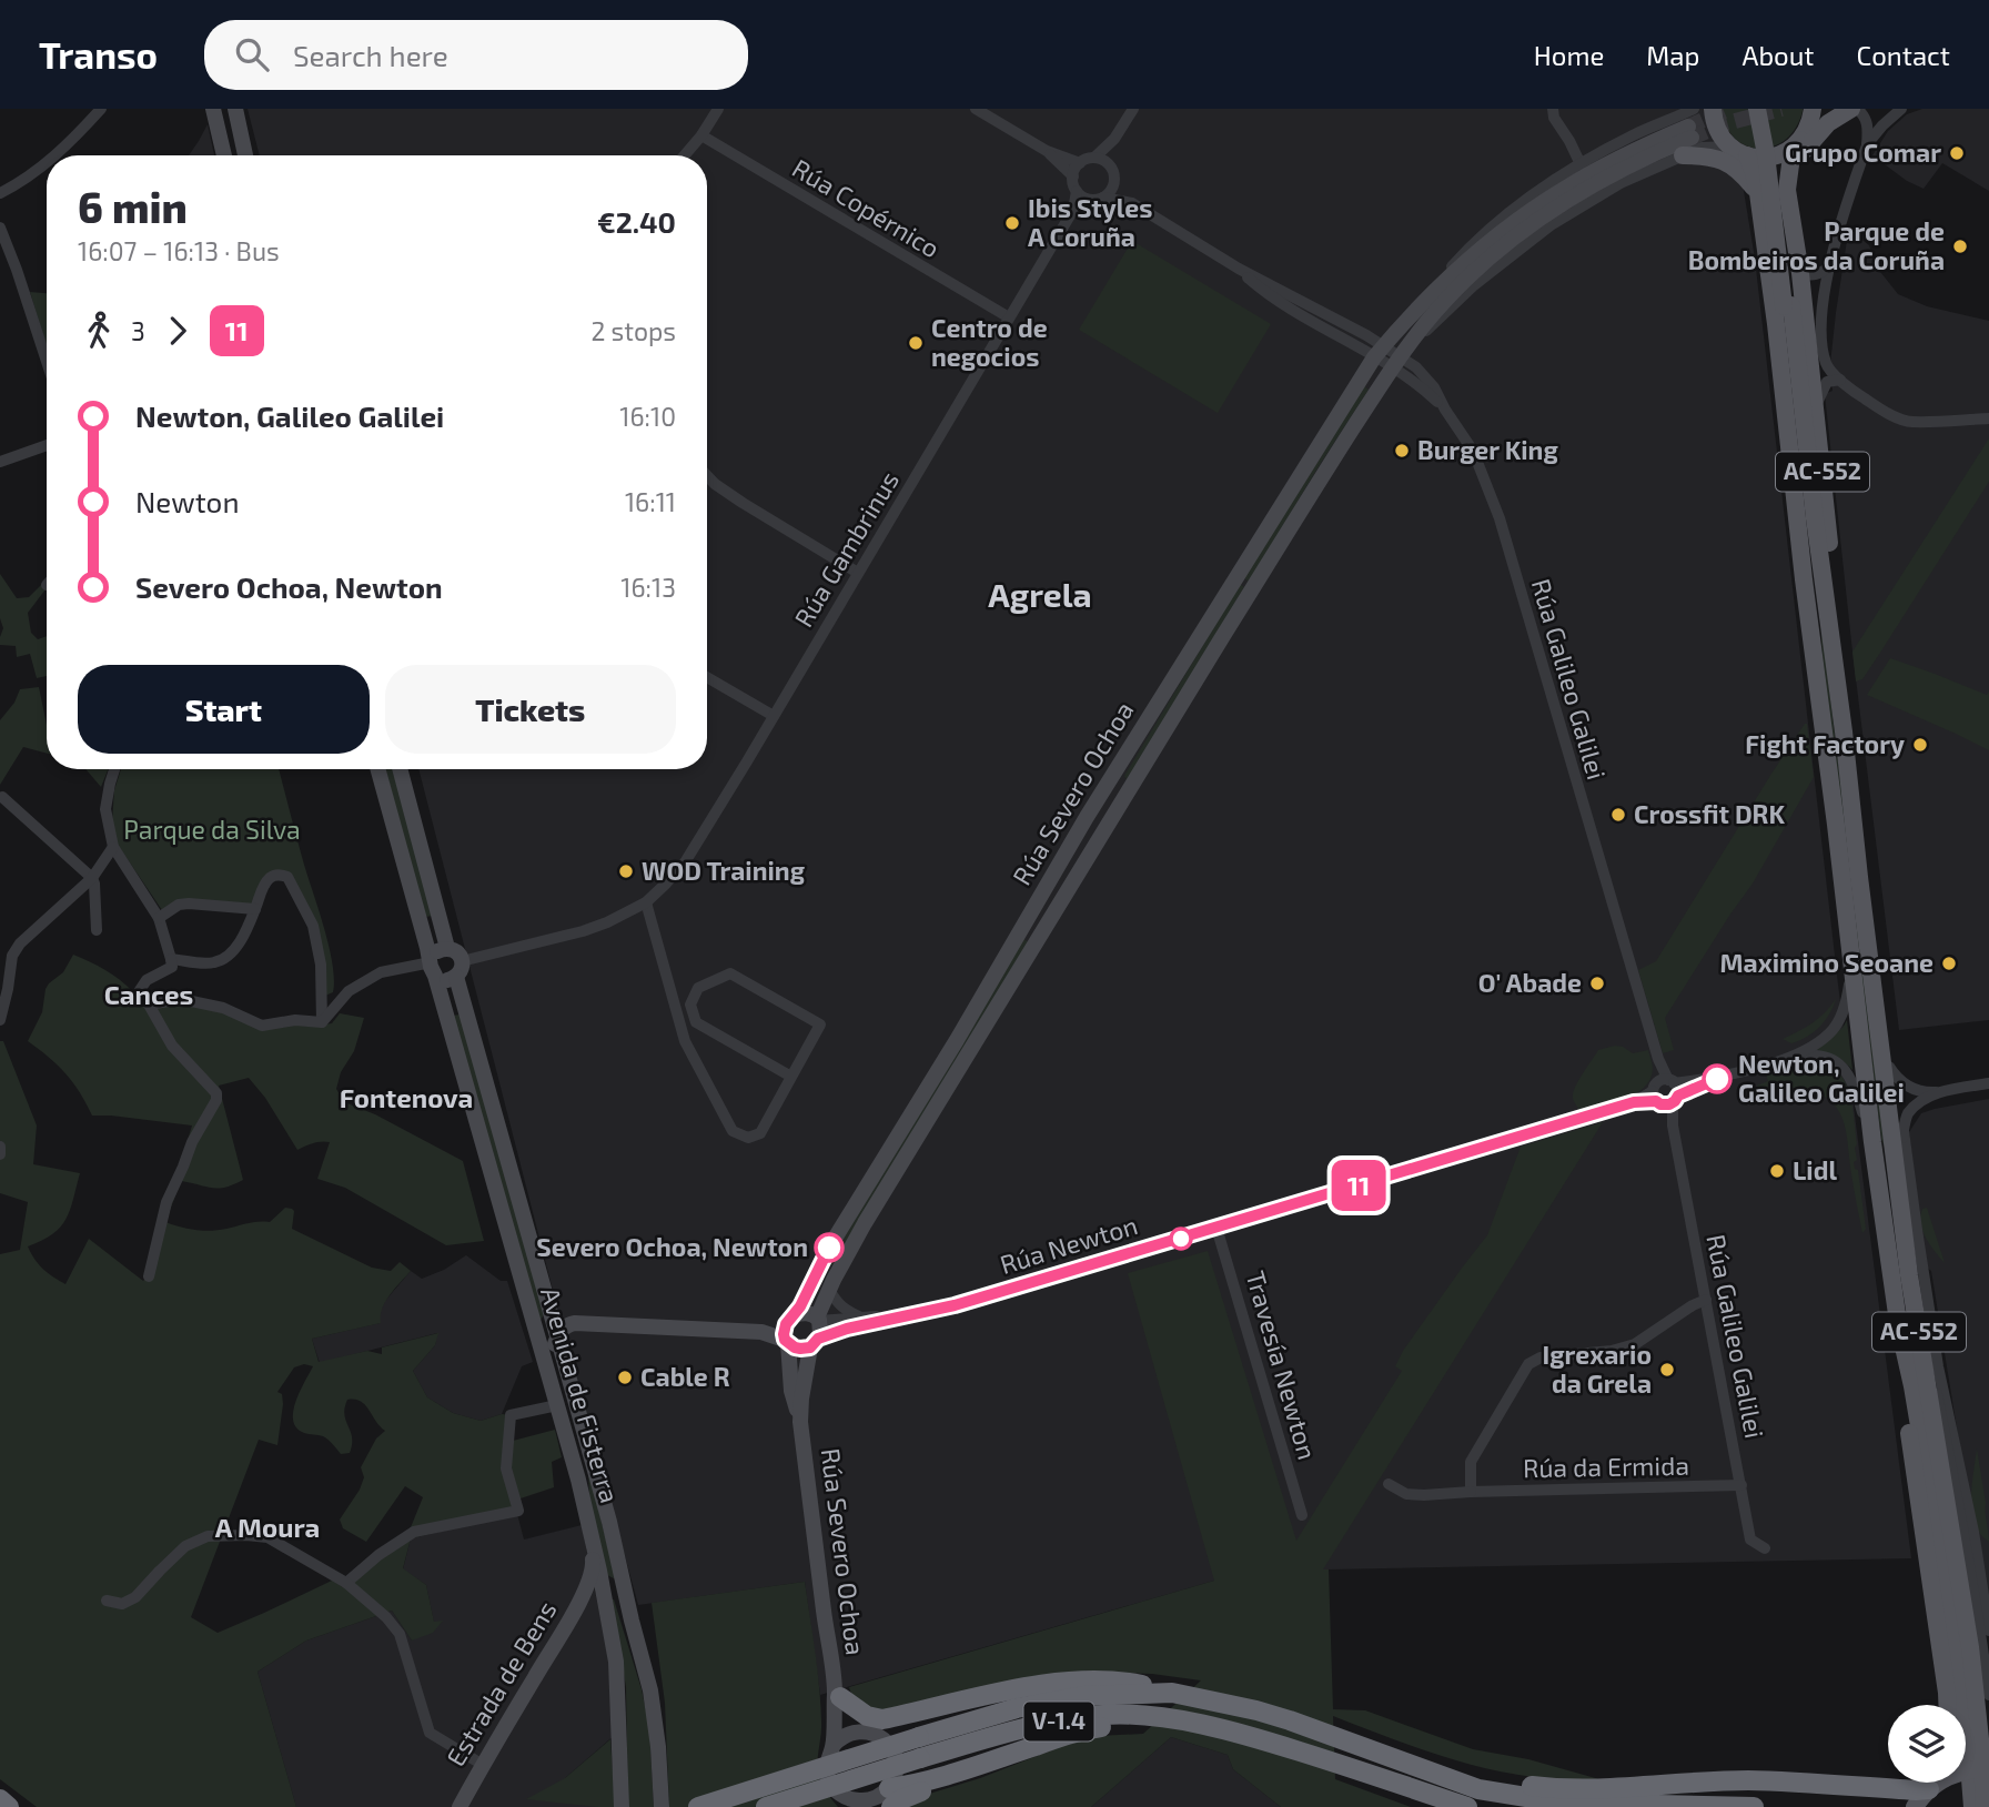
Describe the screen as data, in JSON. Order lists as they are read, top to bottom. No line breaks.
{"streets":{"highway":["V-1.4"],"main road":["AC-552","Rúa Severo Ochoa","Avenida de Fisterra","Estrada de Bens"],"street":["Rúa Copérnico","Rúa Gambrinus","Rúa Galileo Galilei","Rúa Newton","Travesía Newton","Rúa da Ermida"]},"crossings":[["Rúa Copérnico","Rúa Gambrinus"],["AC-552","Rúa Newton"],["Rúa Gambrinus","Rúa Galileo Galilei"],["Rúa Gambrinus","Avenida de Fisterra"],["Rúa Galileo Galilei","Rúa Severo Ochoa"],["Rúa Galileo Galilei","Rúa Newton"],["Rúa Galileo Galilei","Rúa da Ermida"],["Rúa Severo Ochoa","Rúa Newton"],["Rúa Newton","Travesía Newton"],["Avenida de Fisterra","Estrada de Bens"]],"districts":["Agrela","Cances","Fontenova","A Moura"],"parks":["Parque da Silva"],"places":["Grupo Comar","Ibis Styles A Coruña","Parque de Bombeiros da Coruña","Centro de negocios","Burger King","Fight Factory","Crossfit DRK","WOD Training","Maximino Seoane","O' Abade","Newton, Galileo Galilei","Lidl","Severo Ochoa, Newton","Igrexario da Grela","Cable R"],"lines":["bus line 11"],"page":{"header":"Transo","search":"Search here","nav":["Home","Map","About","Contact"],"on_map":"11","heading":["6 min","16:07 – 16:13 · Bus","€2.40"],"legs":["3","11","2 stops"],"list":[{"name":"Newton, Galileo Galilei","value":"16:10"},{"name":"Newton","value":"16:11"},{"name":"Severo Ochoa, Newton","value":"16:13"}],"buttons":["Start","Tickets"]}}
